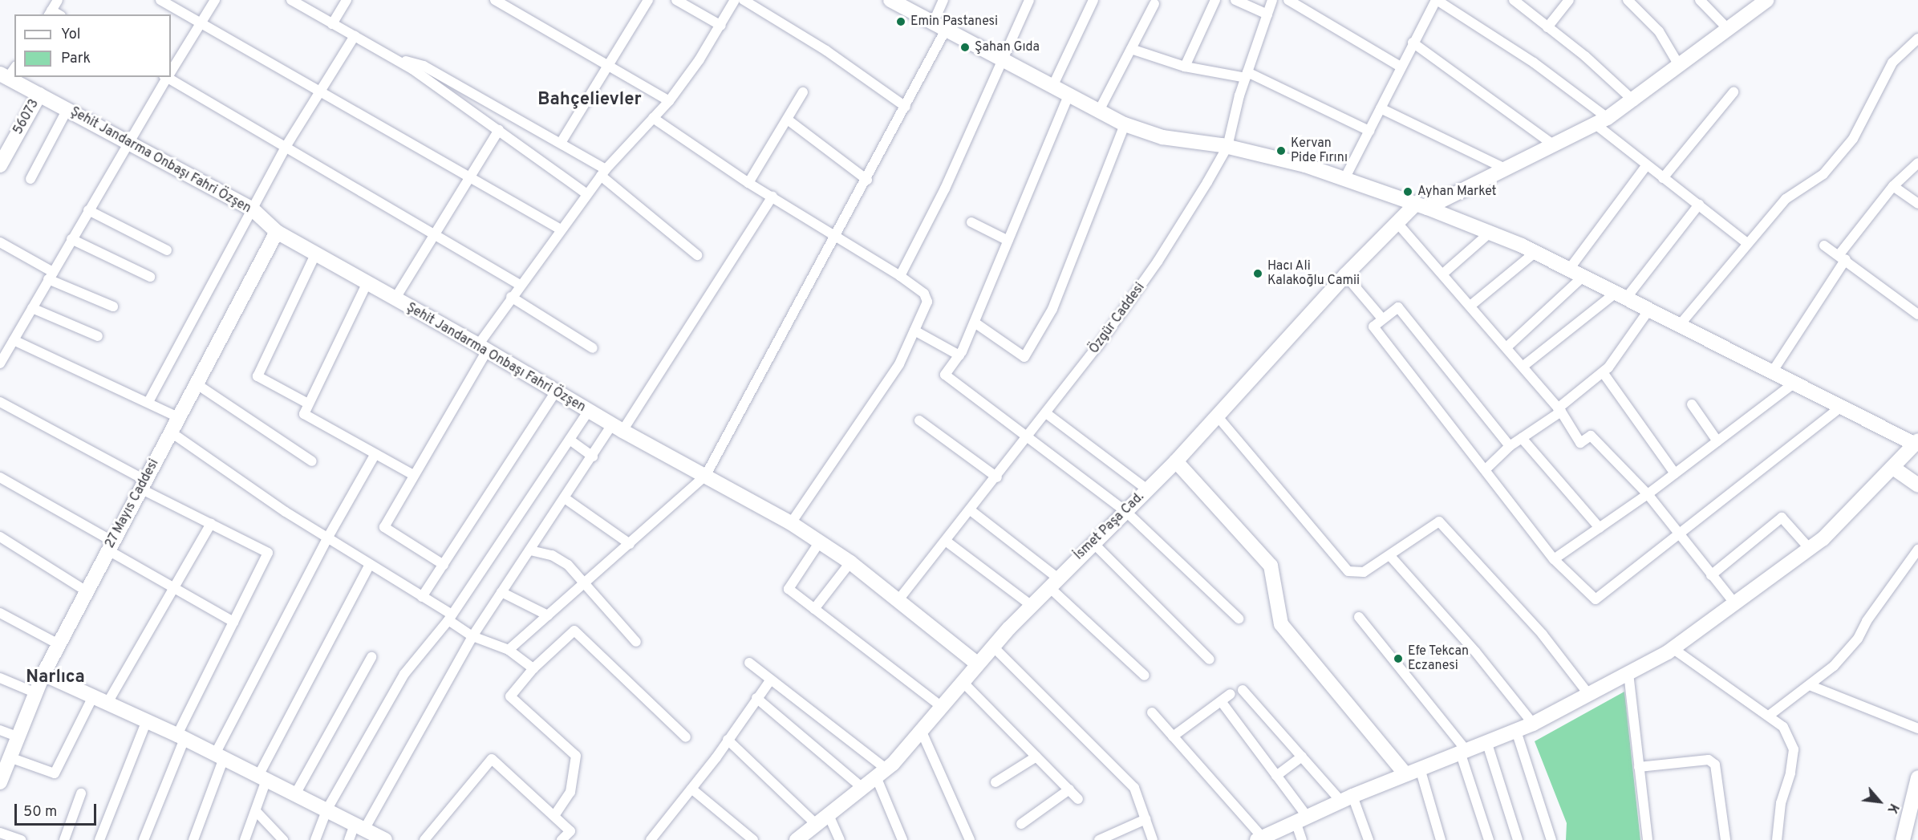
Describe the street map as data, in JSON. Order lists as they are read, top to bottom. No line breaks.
{"streets":{"main road":["56073","Şehit Jandarma Onbaşı Fahri Özşen","27 Mayıs Caddesi","İsmet Paşa Cad."],"street":["Özgür Caddesi"]},"crossings":[["56073","Şehit Jandarma Onbaşı Fahri Özşen"],["Şehit Jandarma Onbaşı Fahri Özşen","Özgür Caddesi"],["Şehit Jandarma Onbaşı Fahri Özşen","27 Mayıs Caddesi"],["Şehit Jandarma Onbaşı Fahri Özşen","İsmet Paşa Cad."]],"districts":["Bahçelievler","Narlıca"],"places":["Emin Pastanesi","Şahan Gıda","Kervan Pide Fırını","Ayhan Market","Hacı Ali Kalakoğlu Camii","Efe Tekcan Eczanesi"],"legend":["Yol","Park"],"scale_bar":"50 m","north":"bottom right"}
